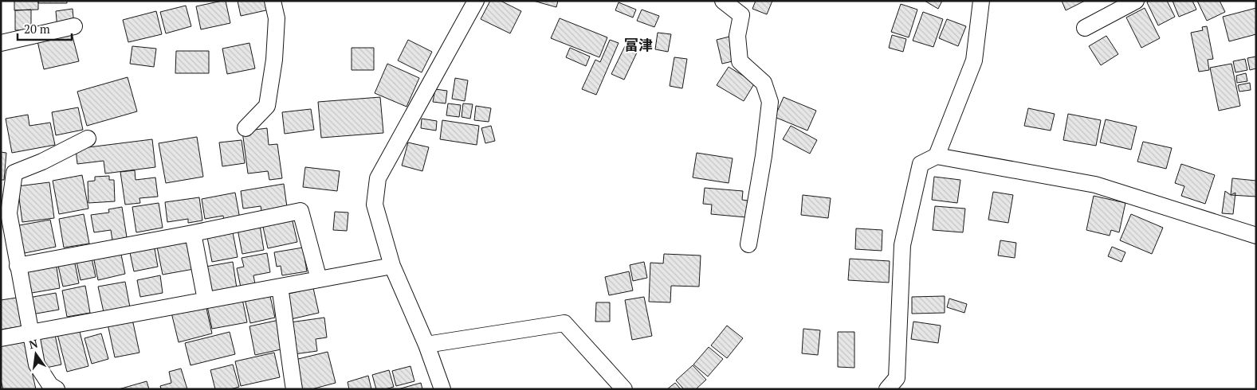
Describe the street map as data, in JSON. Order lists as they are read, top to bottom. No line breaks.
{"districts":["富津"],"scale_bar":"20 m","north":"top"}
